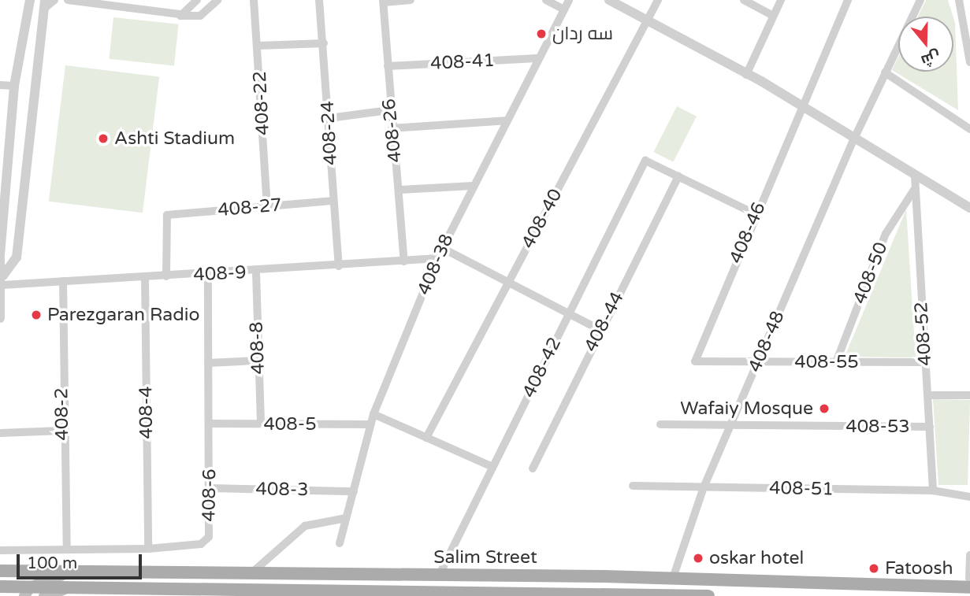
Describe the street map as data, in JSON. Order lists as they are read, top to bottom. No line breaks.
{"streets":{"main road":["Salim Street"],"street":["408-41","408-22","408-26","408-24","408-27","408-40","408-46","408-38","408-50","408-9","408-44","408-52","408-48","408-8","408-55","408-42","408-4","408-2","408-5","408-53","408-51","408-3","408-6"]},"crossings":[["408-41","408-26"],["408-41","408-38"],["408-22","408-27"],["408-26","408-9"],["408-24","408-27"],["408-24","408-9"],["408-27","408-9"],["408-46","408-55"],["408-38","408-9"],["408-38","408-5"],["408-38","408-3"],["408-50","408-52"],["408-50","408-55"],["408-9","408-8"],["408-9","408-4"],["408-9","408-2"],["408-9","408-6"],["408-44","408-42"],["408-52","408-55"],["408-52","408-53"],["408-52","408-51"],["408-48","408-55"],["408-48","408-53"],["408-48","408-51"],["408-48","Salim Street"],["408-8","408-5"],["408-42","Salim Street"],["408-4","408-6"],["408-2","408-6"],["408-5","408-6"],["408-3","408-6"]],"places":["سه ردان","Ashti Stadium","Parezgaran Radio","Wafaiy Mosque","oskar hotel","Fatoosh"],"scale_bar":"100 m","north":"bottom"}
